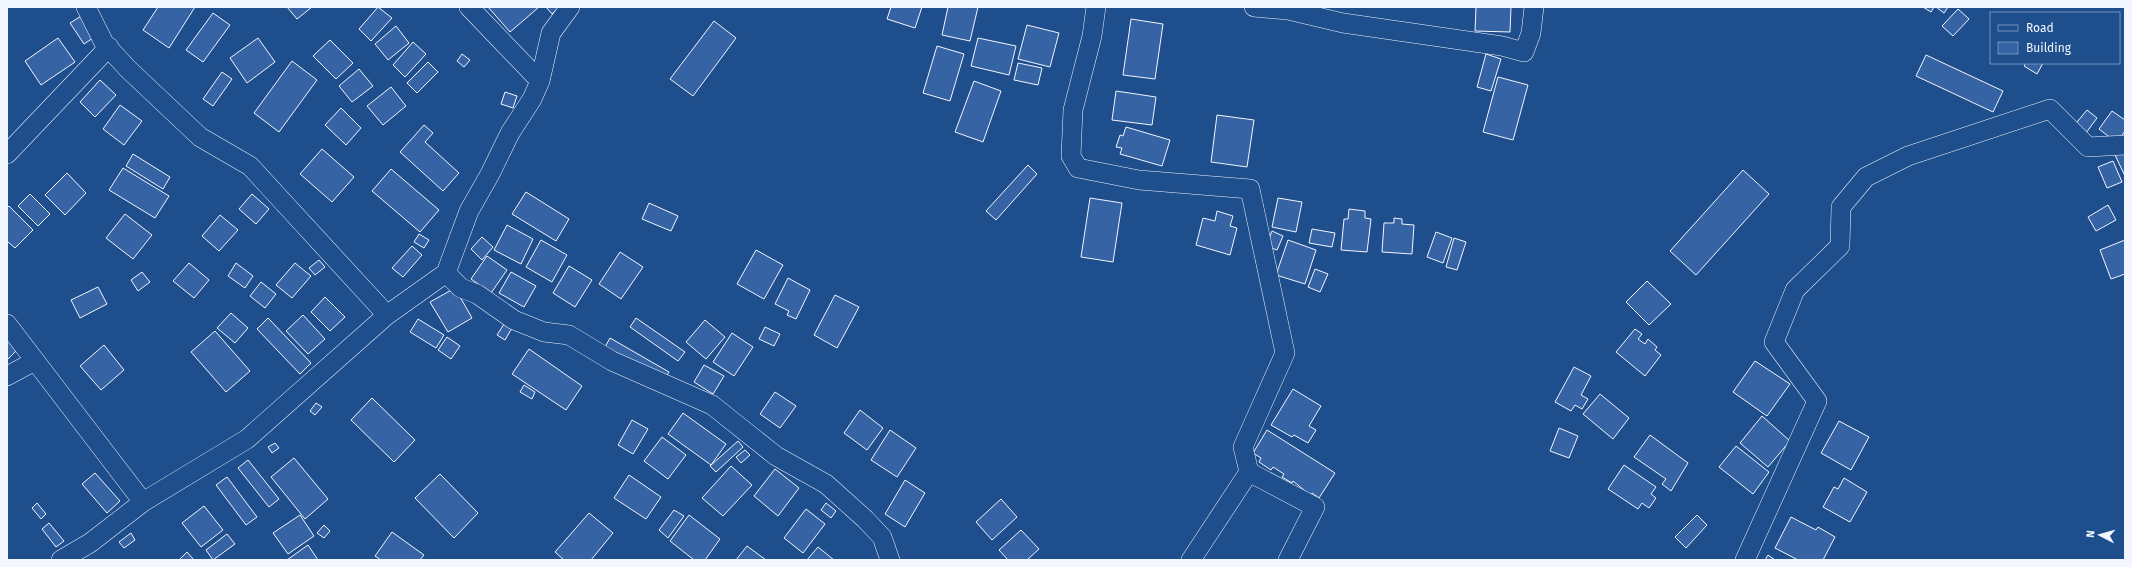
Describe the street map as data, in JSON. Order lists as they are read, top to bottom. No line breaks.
{"legend":["Road","Building"],"north":"left"}
